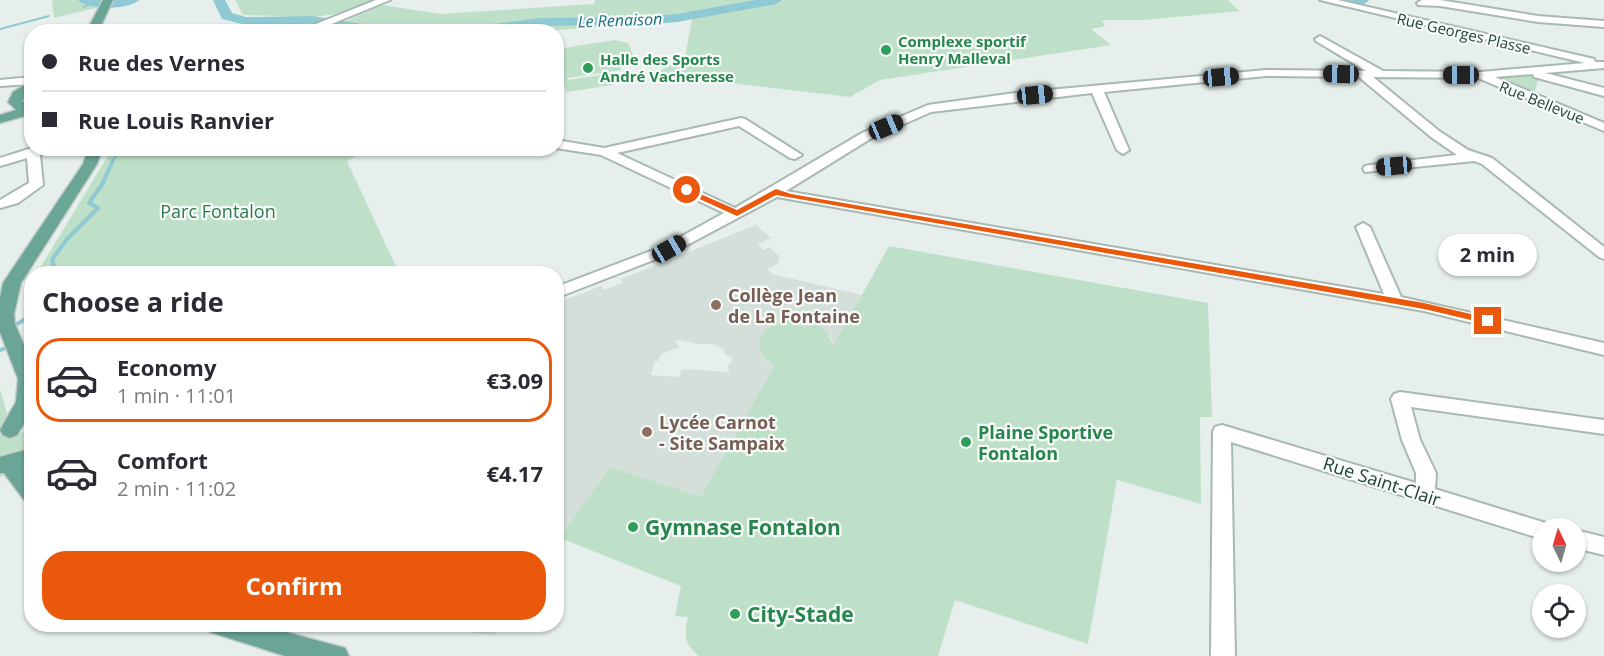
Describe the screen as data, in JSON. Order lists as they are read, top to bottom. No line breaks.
{"streets":{"street":["Rue Georges Plasse","Rue Bellevue","Rue Saint-Clair"]},"water":["Le Renaison"],"parks":["Parc Fontalon"],"places":["Complexe sportif Henry Malleval","Halle des Sports André Vacheresse","Collège Jean de La Fontaine","Lycée Carnot - Site Sampaix","Plaine Sportive Fontalon","Gymnase Fontalon","City-Stade"],"north":"top","page":{"banner":["Rue des Vernes","Rue Louis Ranvier"],"bubble":"2 min","heading":"Choose a ride","list":[{"name":"Economy","note":"1 min · 11:01","value":"€3.09"},{"name":"Comfort","note":"2 min · 11:02","value":"€4.17"}],"buttons":"Confirm"}}
